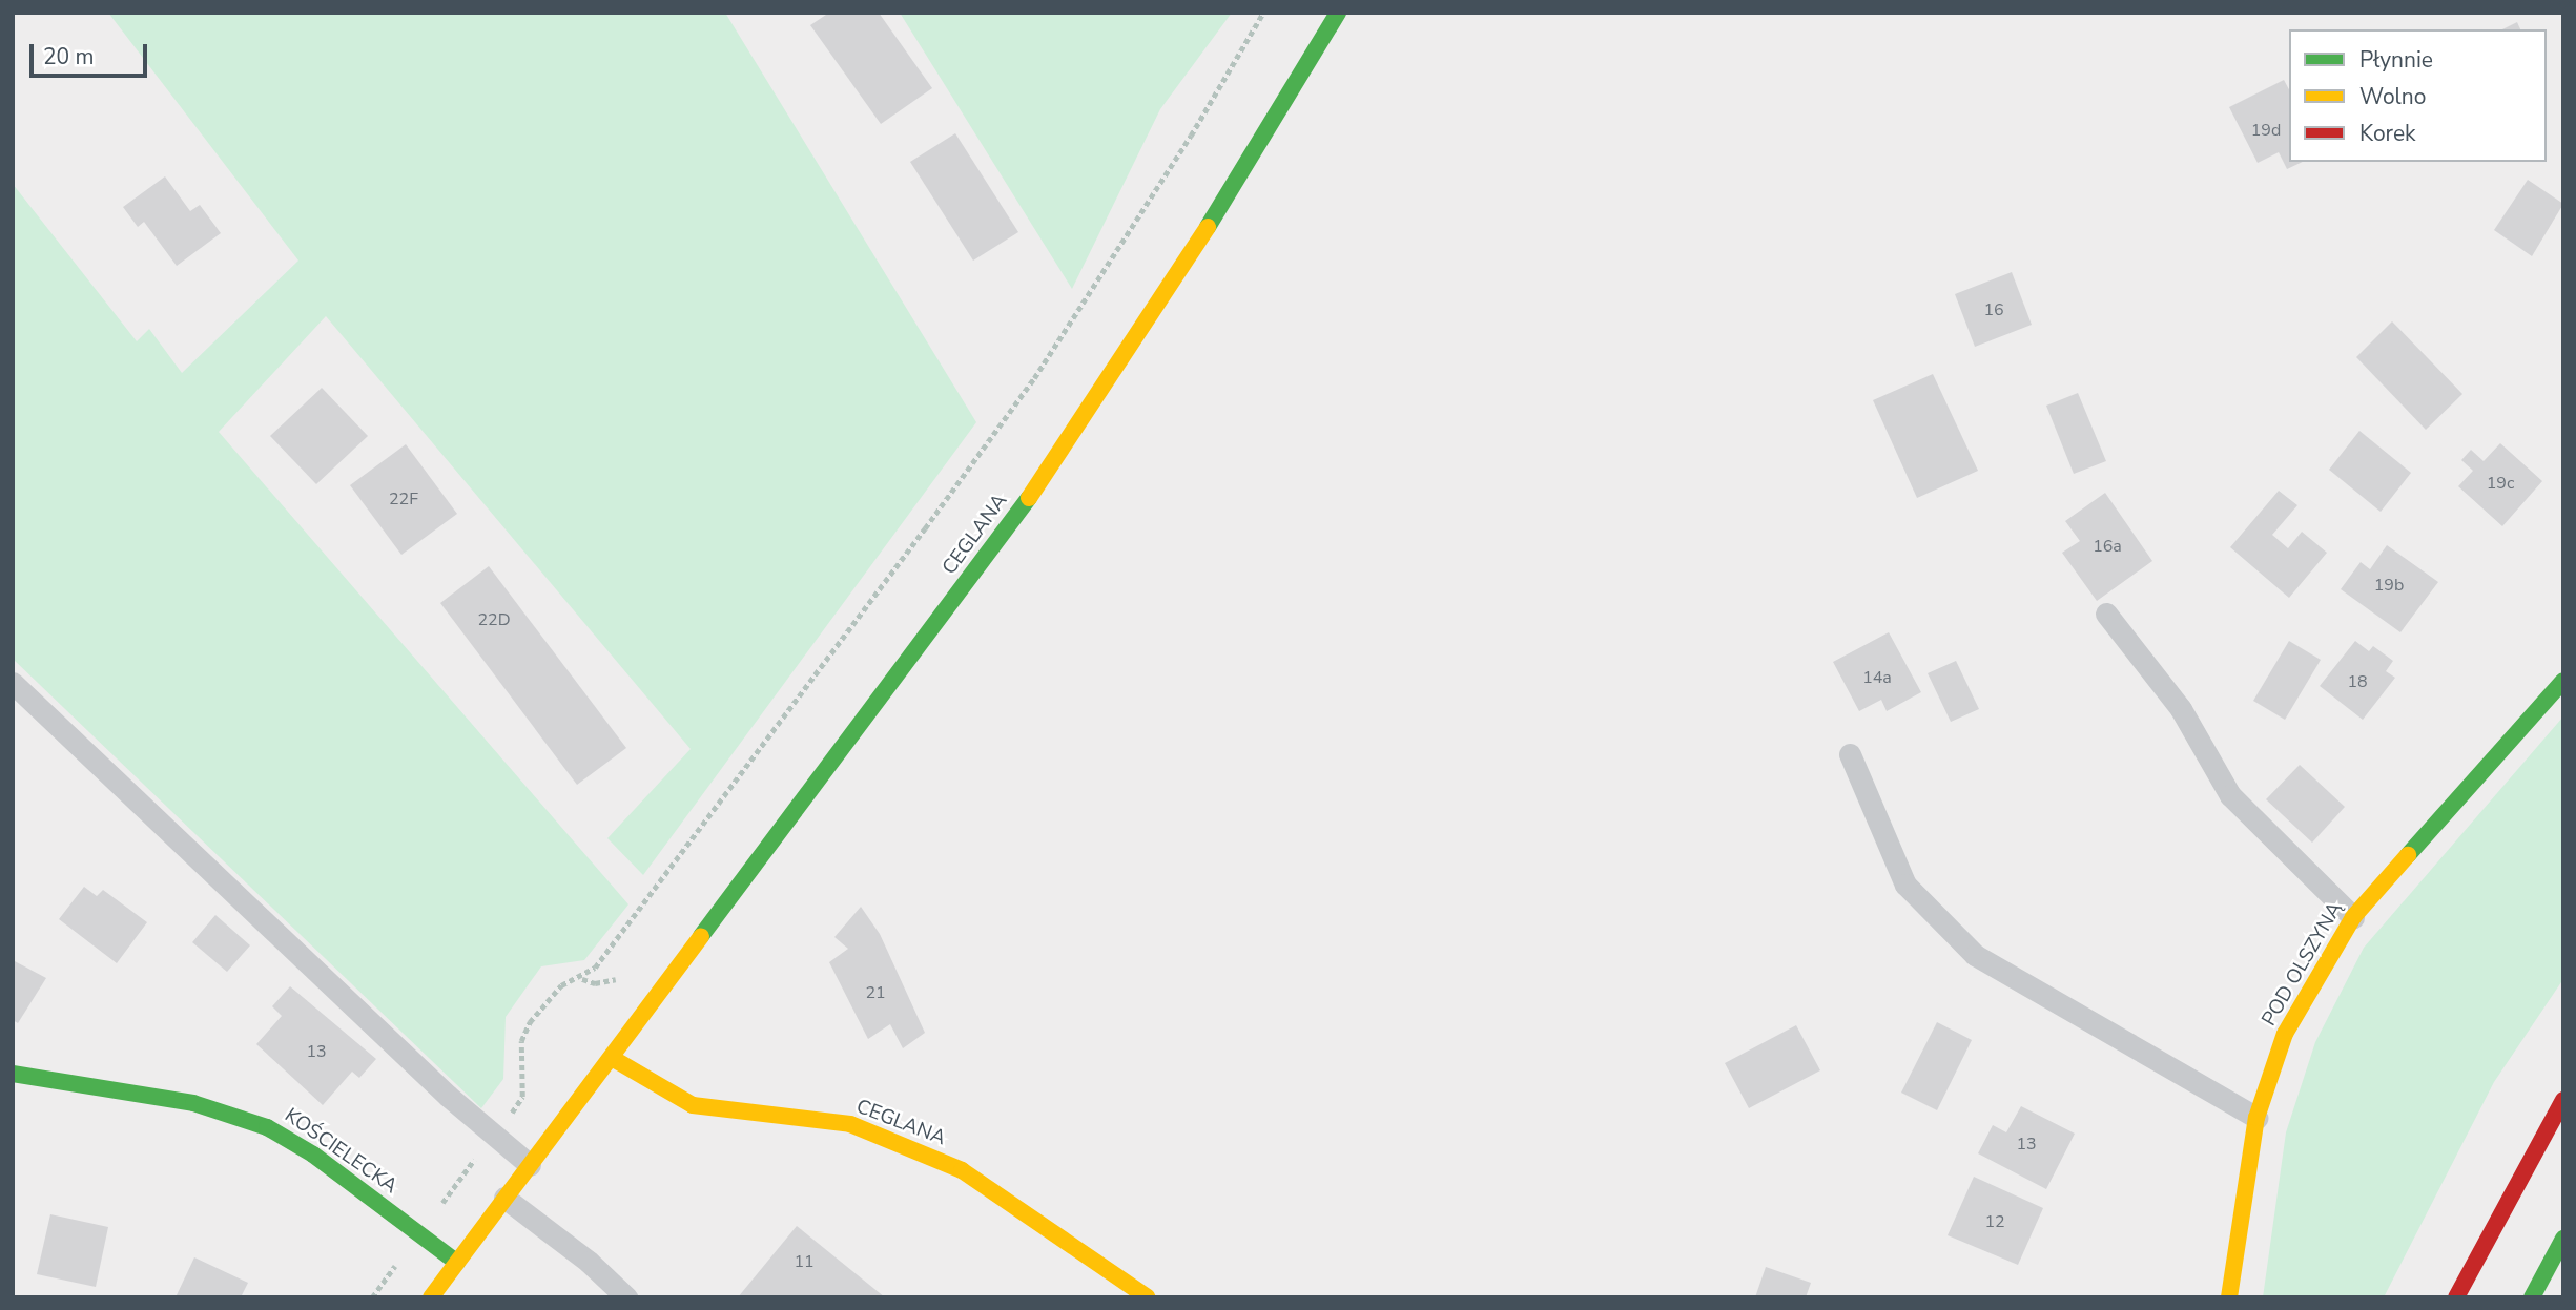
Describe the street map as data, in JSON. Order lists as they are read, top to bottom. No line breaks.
{"streets":{"street":["CEGLANA","POD OLSZYNĄ","KOŚCIELECKA"]},"crossings":[["CEGLANA","KOŚCIELECKA"]],"house_numbers":["19d","16","19c","22F","16a","19b","22D","14a","18","21","13","13","12","11"],"legend":["Płynnie","Wolno","Korek"],"scale_bar":"20 m"}
